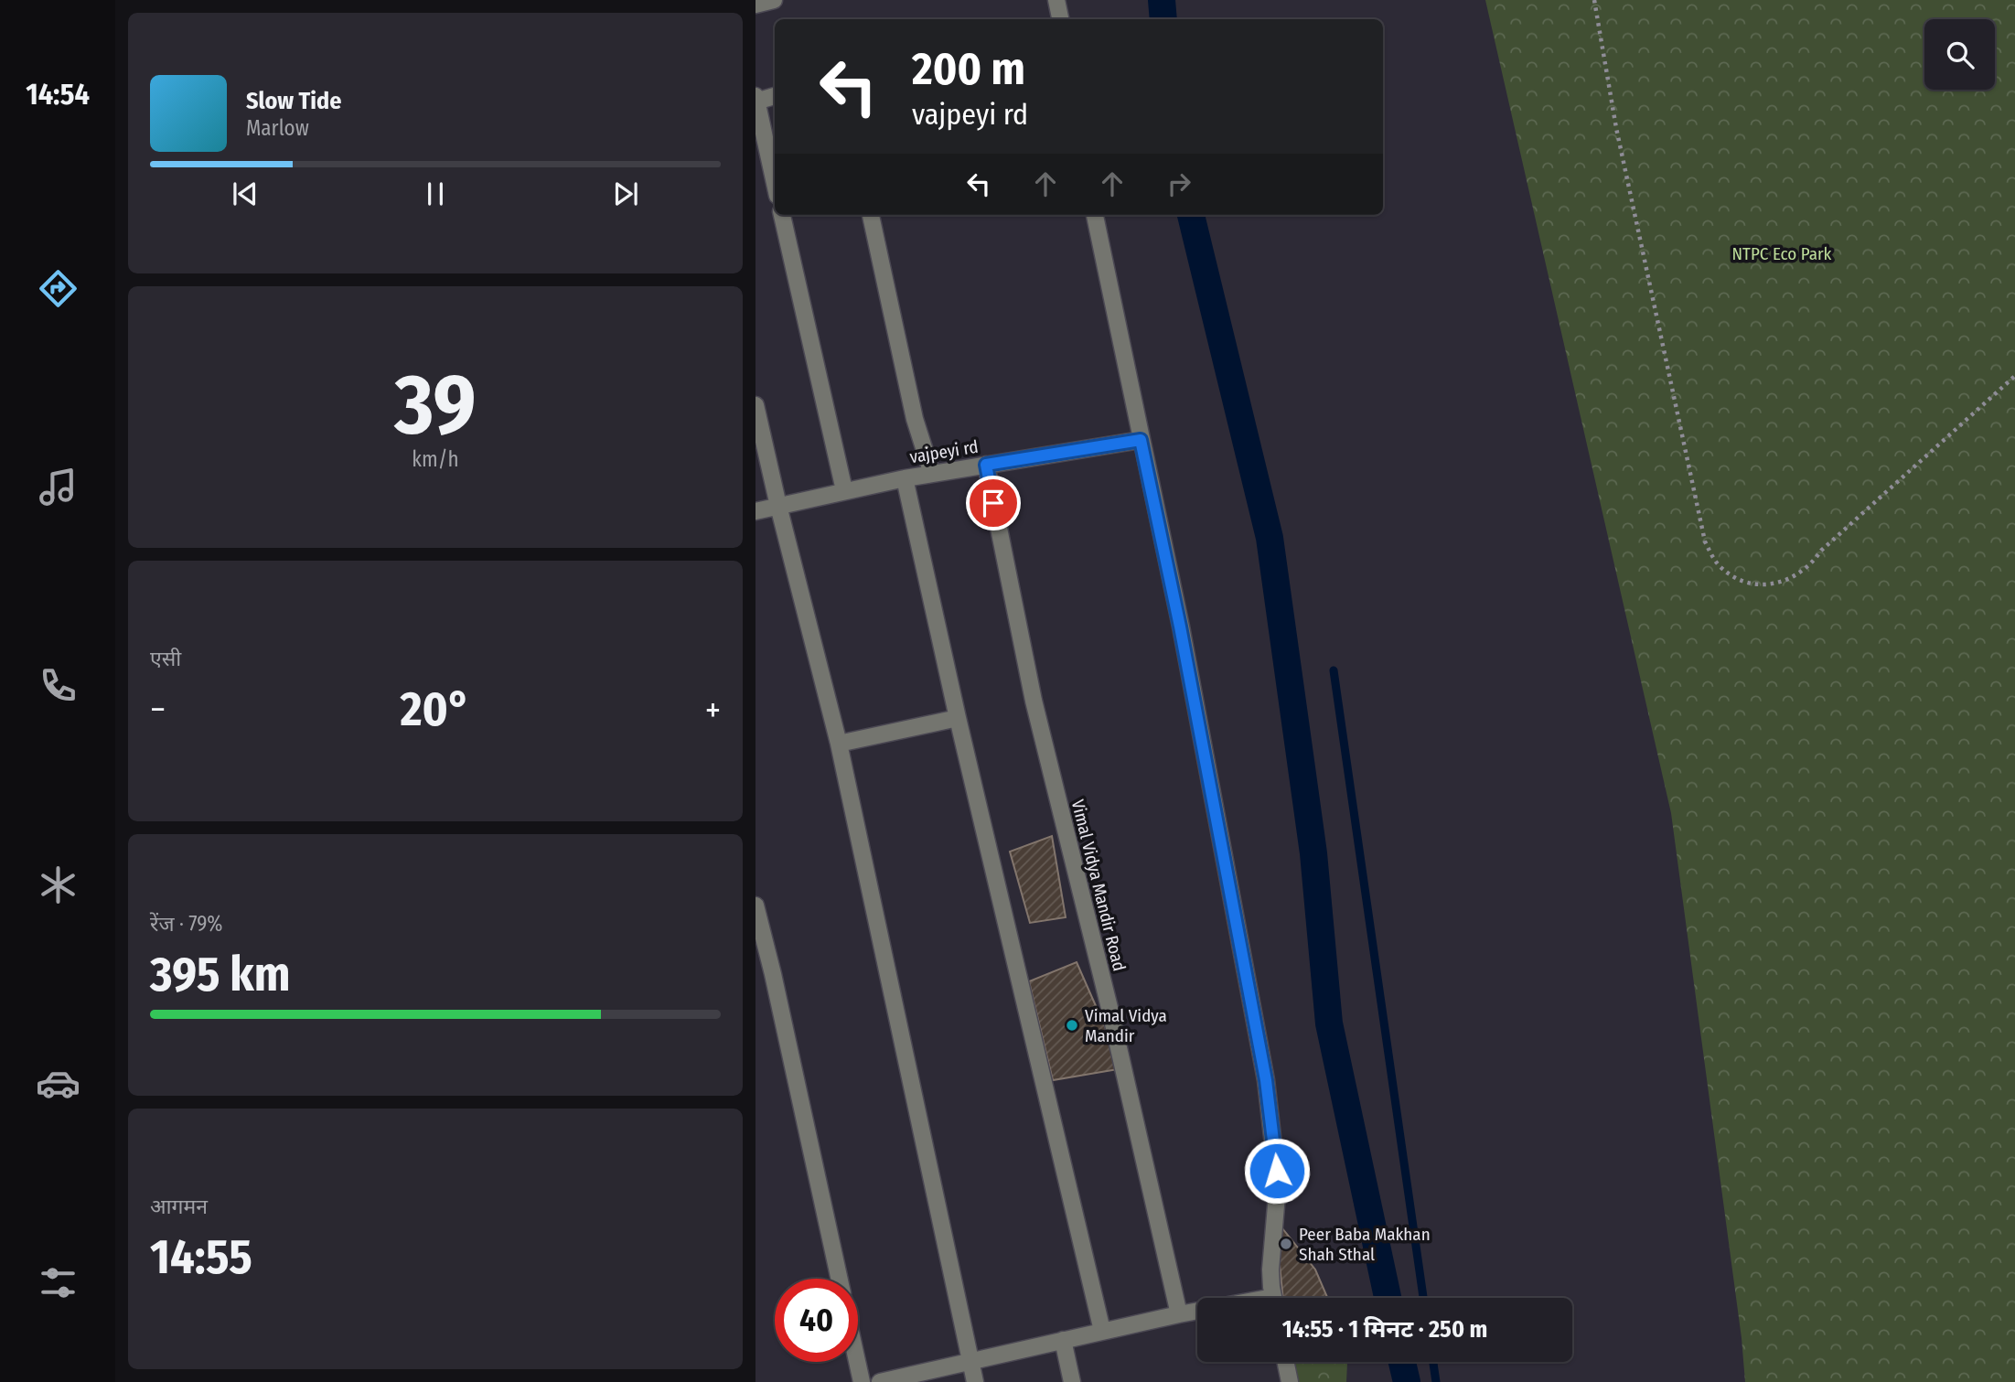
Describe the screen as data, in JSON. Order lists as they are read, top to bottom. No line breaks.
{"streets":{"street":["vajpeyi rd","Vimal Vidya Mandir Road"]},"crossings":[["vajpeyi rd","Vimal Vidya Mandir Road"]],"parks":["NTPC Eco Park"],"places":["Vimal Vidya Mandir","Peer Baba Makhan Shah Sthal"],"page":{"tabs":"14:54","turn":["200 m","vajpeyi rd"],"song":["Slow Tide","Marlow"],"tile":[["39","km/h"],"एसी",["रेंज · 79%","395 km"],["आगमन","14:55"]],"heat":["−","20°","+"],"limit":"40","trip":"14:55 · 1 मिनट · 250 m"}}
